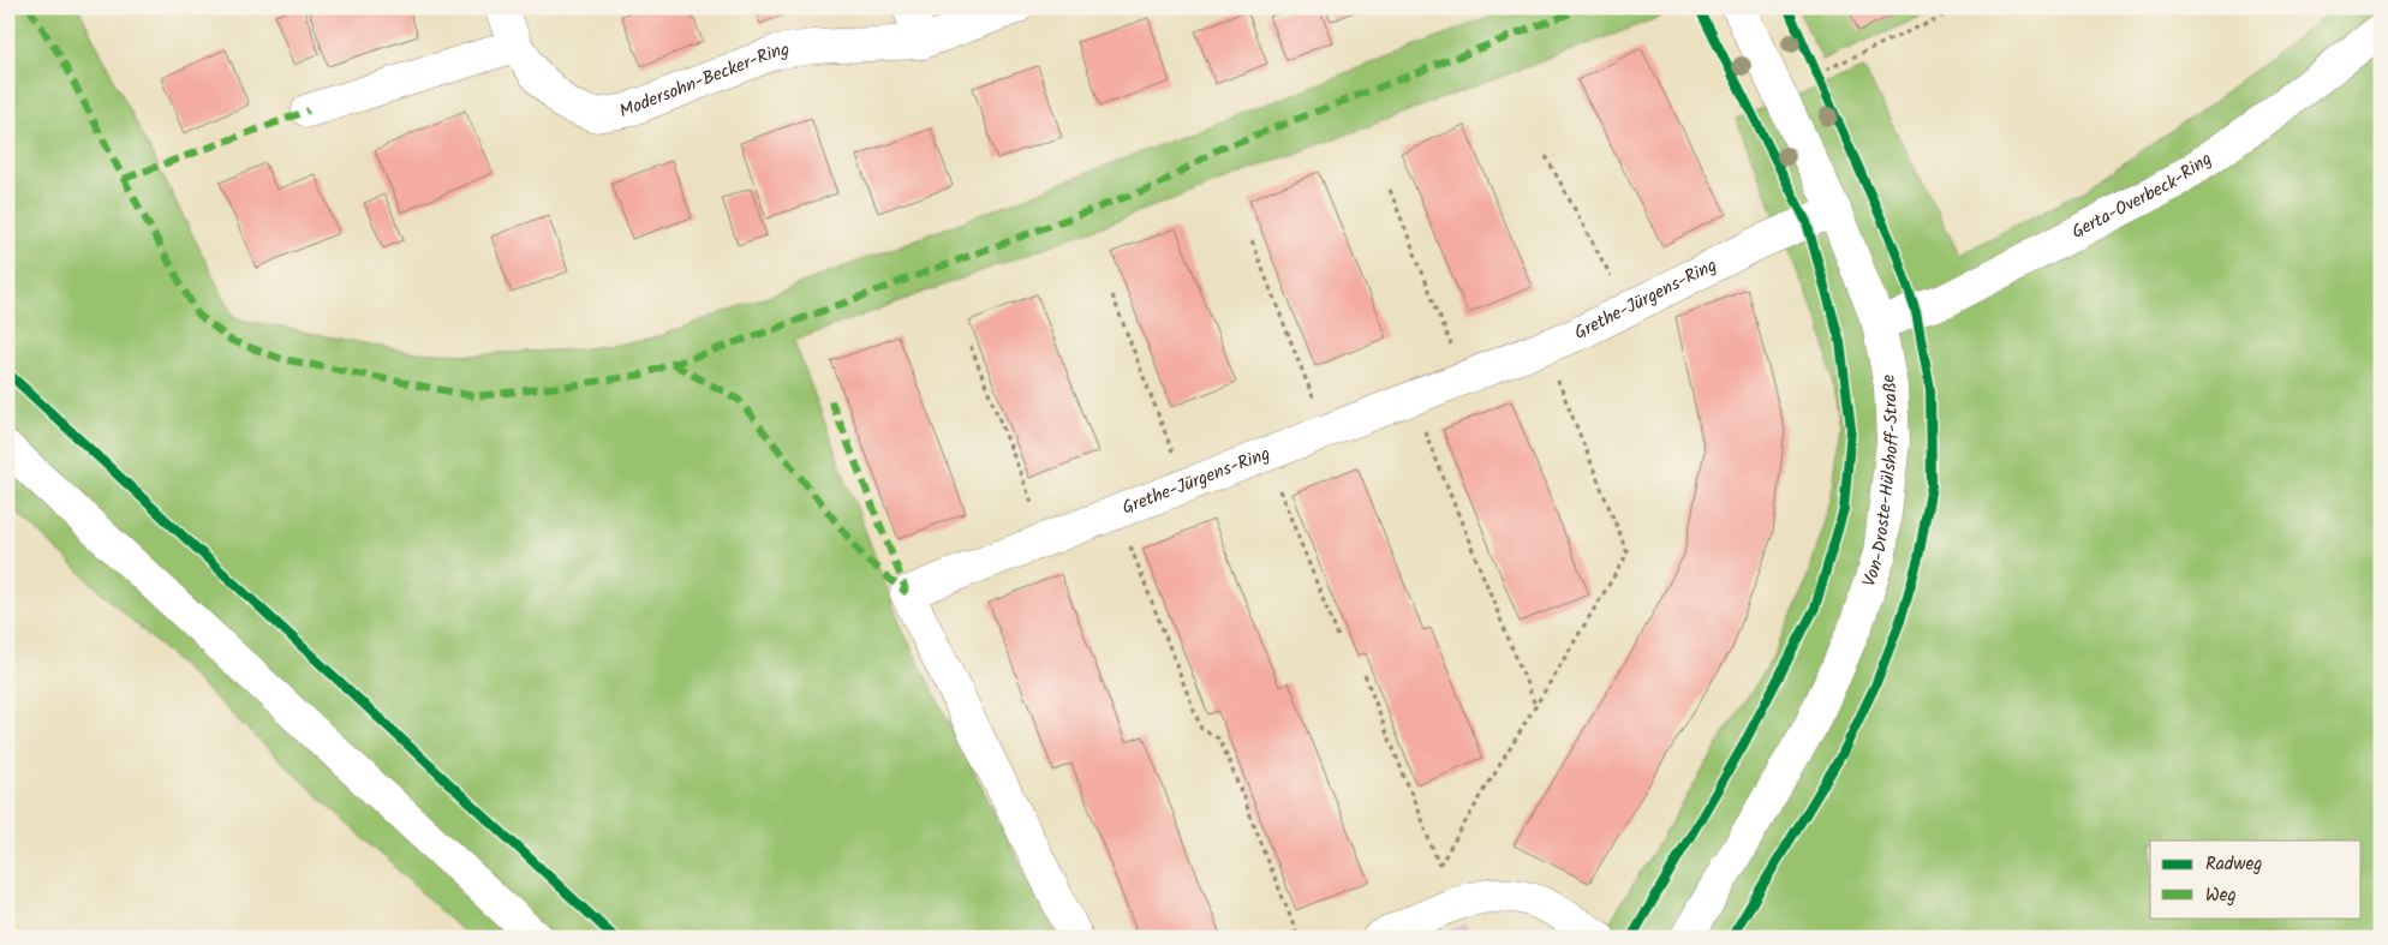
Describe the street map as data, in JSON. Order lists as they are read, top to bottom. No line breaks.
{"streets":{"street":["Modersohn-Becker-Ring","Gerta-Overbeck-Ring","Grethe-Jürgens-Ring","Von-Droste-Hülshoff-Straße"]},"crossings":[["Gerta-Overbeck-Ring","Von-Droste-Hülshoff-Straße"],["Grethe-Jürgens-Ring","Von-Droste-Hülshoff-Straße"]],"legend":["Radweg","Weg"]}
